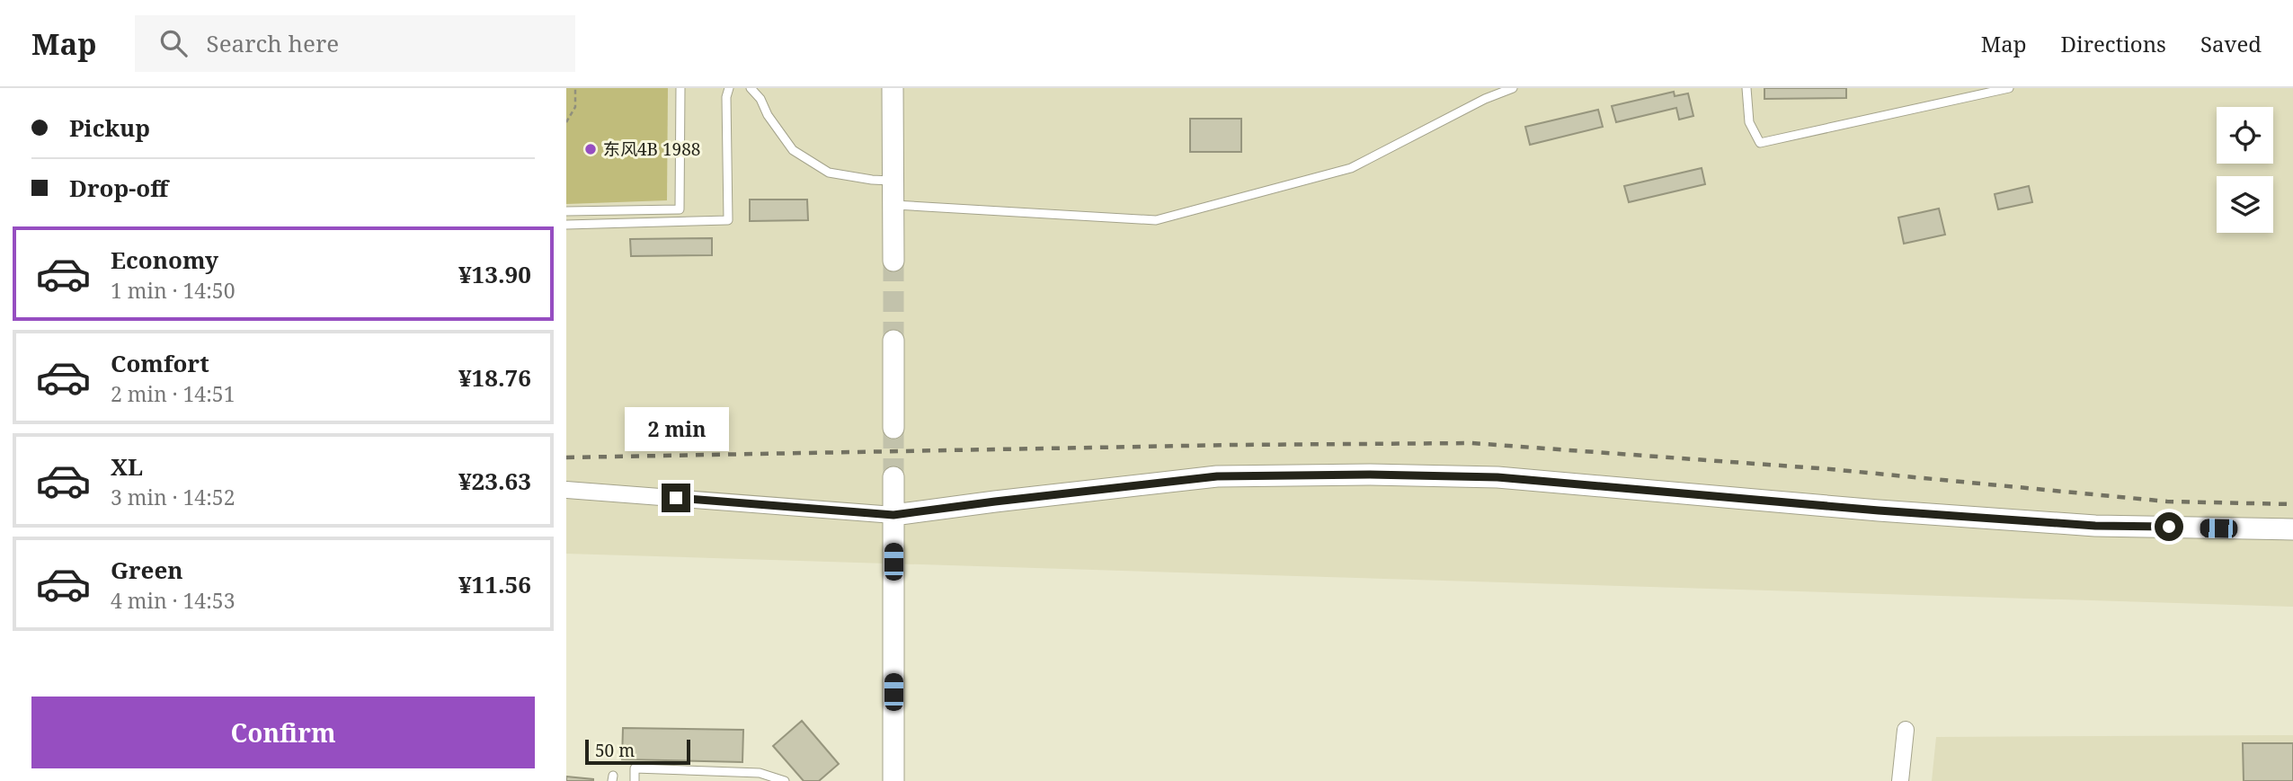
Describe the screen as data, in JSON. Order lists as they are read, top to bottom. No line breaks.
{"places":["东风4B 1988"],"scale_bar":"50 m","page":{"header":"Map","search":"Search here","nav":["Map","Directions","Saved"],"banner":["Pickup","Drop-off"],"list":[{"name":"Economy","note":"1 min · 14:50","value":"¥13.90"},{"name":"Comfort","note":"2 min · 14:51","value":"¥18.76"},{"name":"XL","note":"3 min · 14:52","value":"¥23.63"},{"name":"Green","note":"4 min · 14:53","value":"¥11.56"}],"bubble":"2 min","buttons":"Confirm","scale":"50 m"}}
